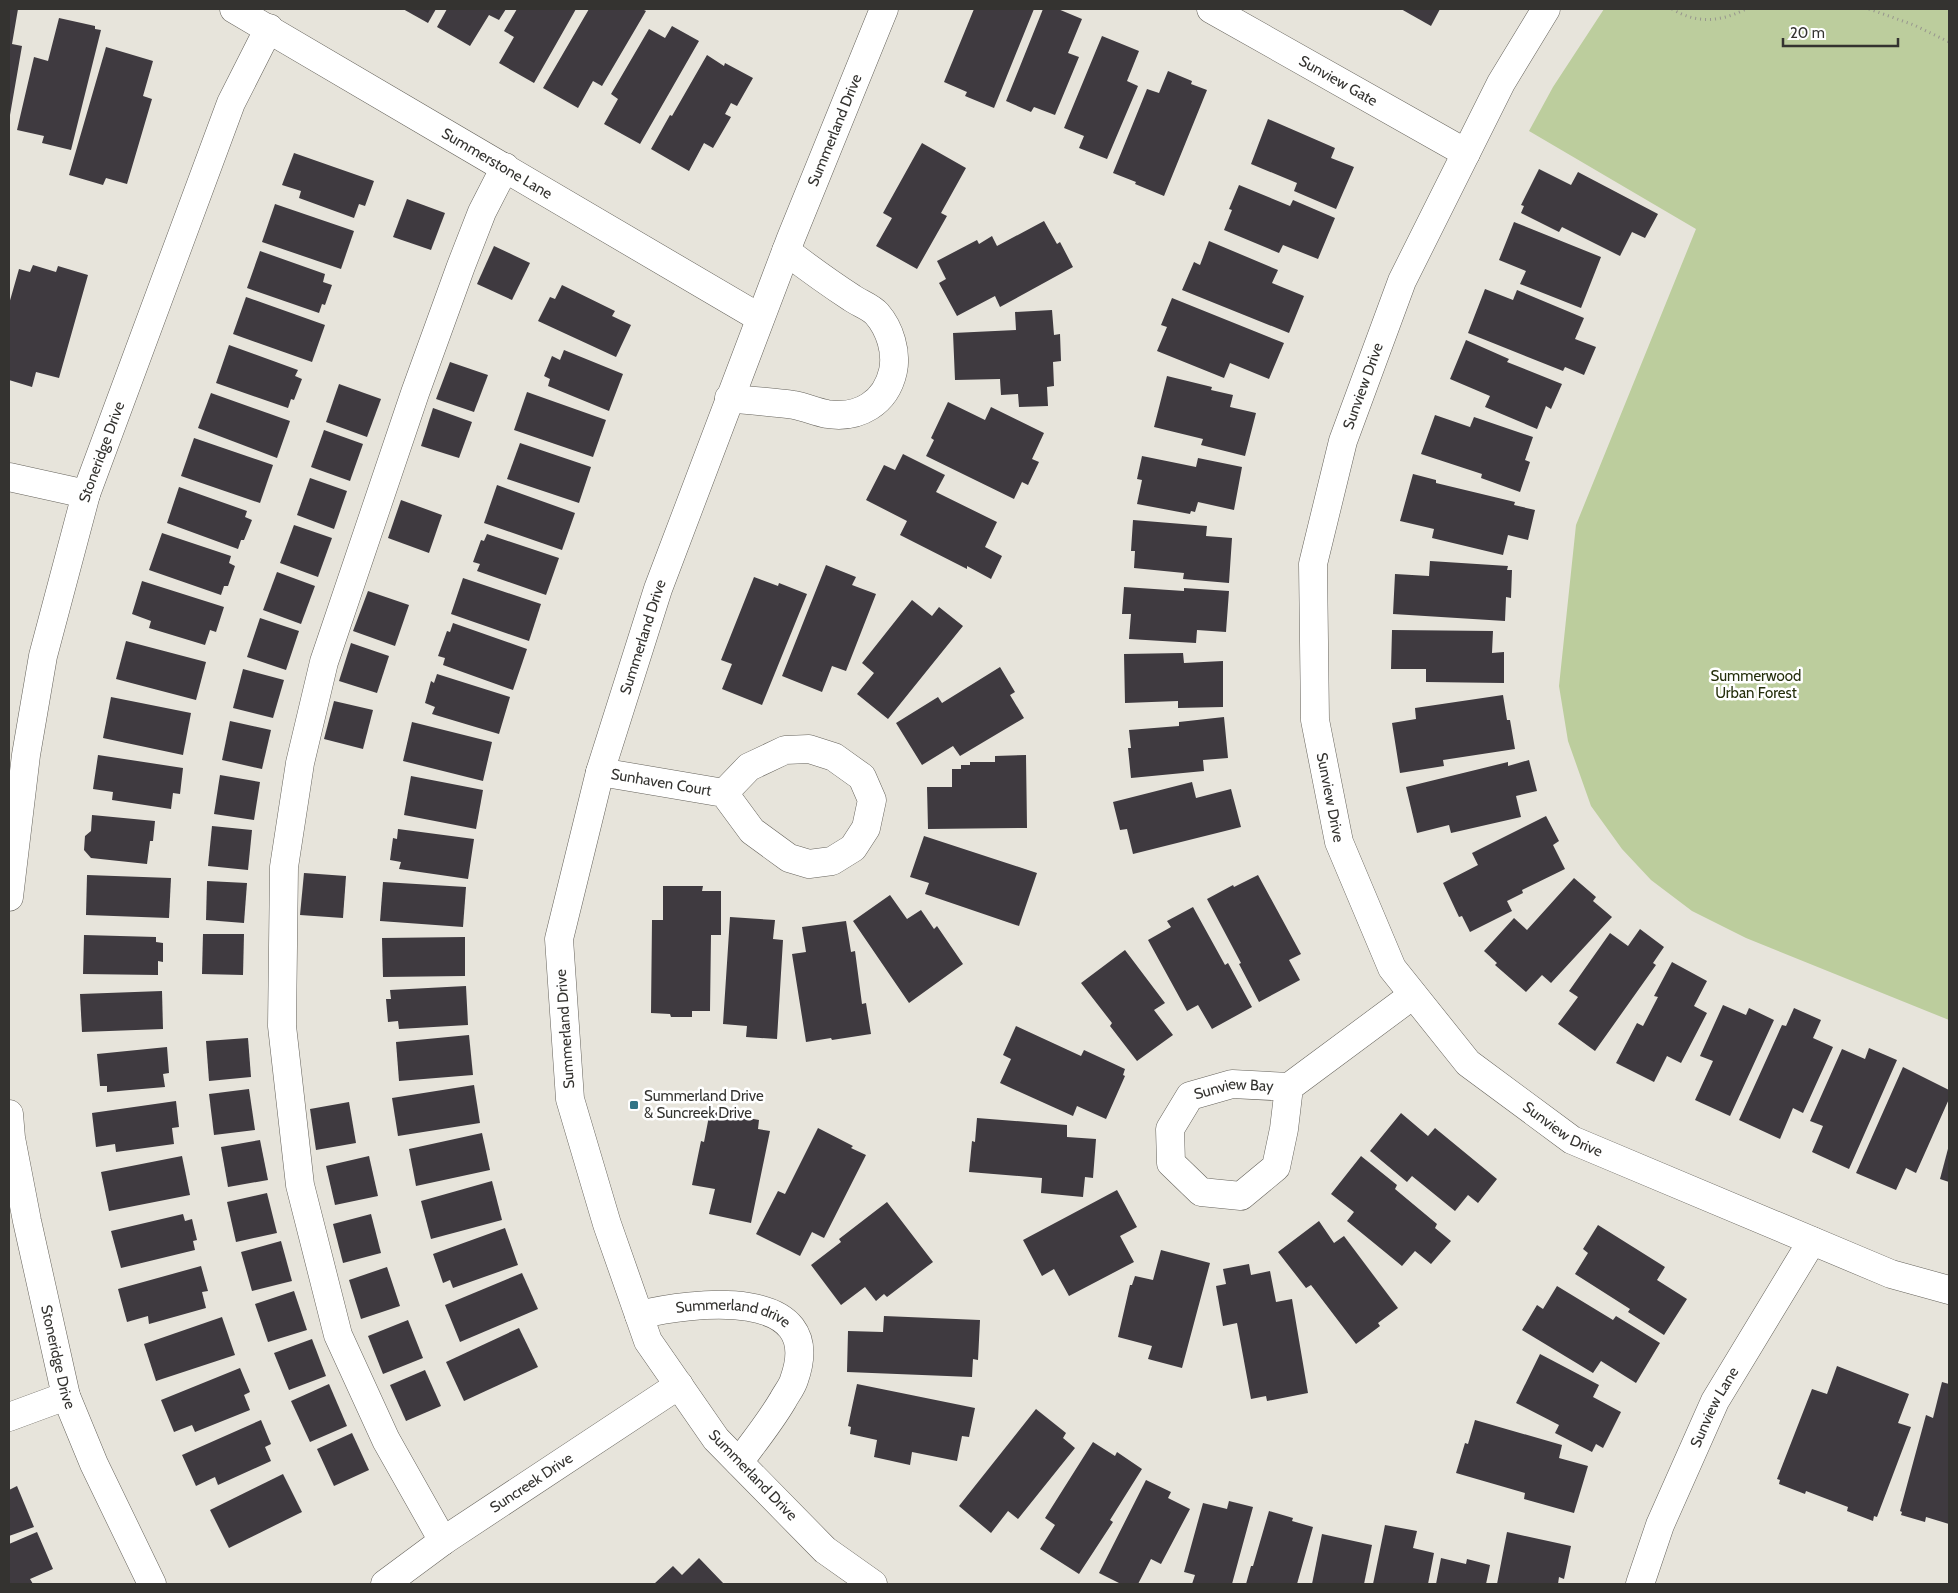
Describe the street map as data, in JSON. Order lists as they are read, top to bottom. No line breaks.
{"streets":{"street":["Sunview Gate","Summerland Drive","Summerstone Lane","Sunview Drive","Stoneridge Drive","Sunhaven Court","Sunview Bay","Summerland drive","Sunview Lane","Suncreek Drive"]},"crossings":[["Sunview Gate","Sunview Drive"],["Summerland Drive","Summerstone Lane"],["Summerland Drive","Sunhaven Court"],["Summerland Drive","Summerland drive"],["Summerland Drive","Suncreek Drive"],["Summerstone Lane","Stoneridge Drive"],["Sunview Drive","Sunview Bay"],["Sunview Drive","Sunview Lane"]],"parks":["Summerwood Urban Forest"],"places":{"transit":["Summerland Drive & Suncreek Drive"]},"scale_bar":"20 m"}
